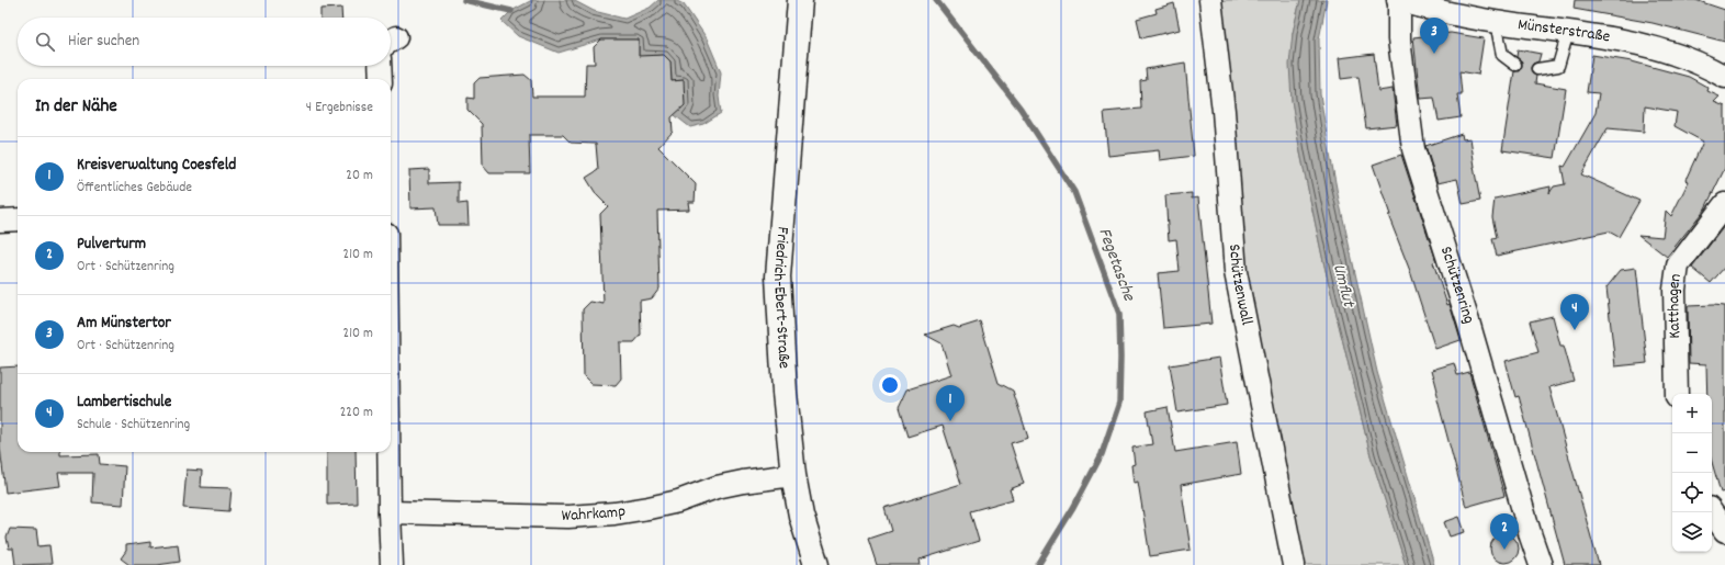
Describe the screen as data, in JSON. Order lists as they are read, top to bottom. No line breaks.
{"streets":{"street":["Münsterstraße","Schützenwall","Schützenring","Friedrich-Ebert-Straße","Katthagen","Wahrkamp"]},"crossings":[["Münsterstraße","Schützenring"],["Friedrich-Ebert-Straße","Wahrkamp"]],"water":["Fegetasche","Umflut"],"page":{"pins":["3","4","1","2"],"search":"Hier suchen","heading":["In der Nähe","4 Ergebnisse"],"list":[{"mark":"1","name":"Kreisverwaltung Coesfeld","note":"Öffentliches Gebäude","value":"20 m"},{"mark":"2","name":"Pulverturm","note":"Ort · Schützenring","value":"210 m"},{"mark":"3","name":"Am Münstertor","note":"Ort · Schützenring","value":"210 m"},{"mark":"4","name":"Lambertischule","note":"Schule · Schützenring","value":"220 m"}],"map_buttons":["+","−"]}}
